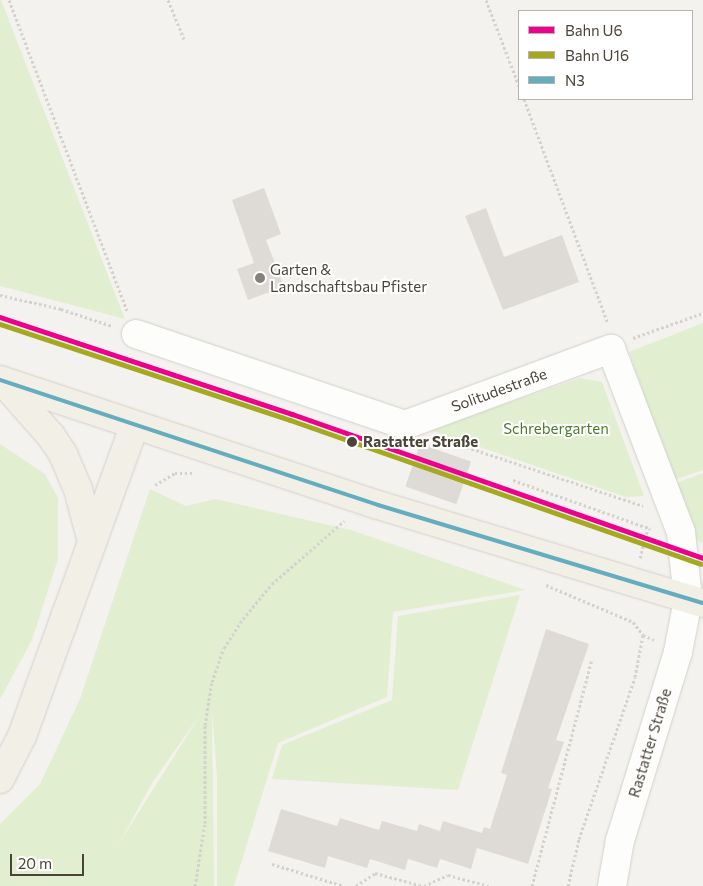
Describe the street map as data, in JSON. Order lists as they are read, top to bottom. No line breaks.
{"streets":{"street":["Solitudestraße","Rastatter Straße"]},"parks":["Schrebergarten"],"places":["Garten & Landschaftsbau Pfister","Rastatter Straße"],"lines":["rail line U6","rail line U16","transit line N3"],"legend":["Bahn U6","Bahn U16","N3"],"scale_bar":"20 m"}
